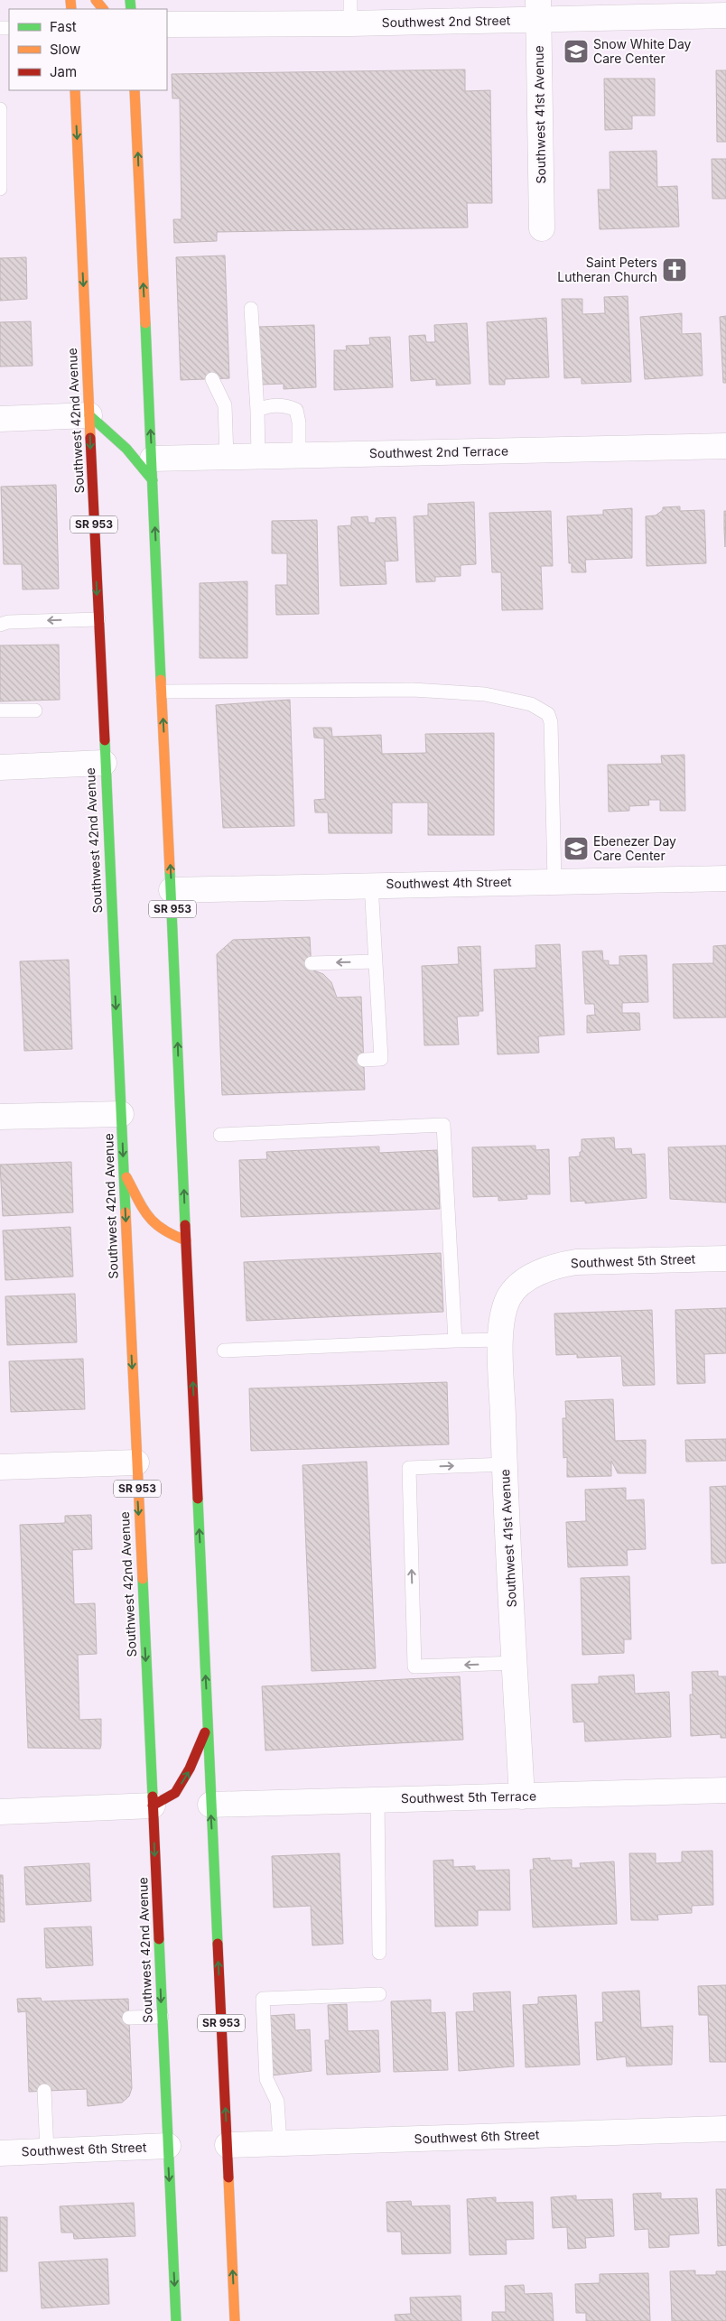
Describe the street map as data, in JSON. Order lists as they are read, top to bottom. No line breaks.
{"streets":{"main road":["Southwest 42nd Avenue","SR 953"],"street":["Southwest 2nd Street","Southwest 41st Avenue","Southwest 2nd Terrace","Southwest 4th Street","Southwest 5th Street","Southwest 5th Terrace","Southwest 6th Street"]},"crossings":[["Southwest 2nd Street","Southwest 41st Avenue"],["Southwest 41st Avenue","Southwest 5th Street"],["Southwest 41st Avenue","Southwest 5th Terrace"],["Southwest 42nd Avenue","Southwest 6th Street"],["Southwest 2nd Terrace","SR 953"],["SR 953","Southwest 4th Street"],["SR 953","Southwest 5th Terrace"],["SR 953","Southwest 6th Street"]],"places":{"school or university":["Snow White Day Care Center","Ebenezer Day Care Center"],"church":["Saint Peters Lutheran Church"]},"legend":["Fast","Slow","Jam"]}
